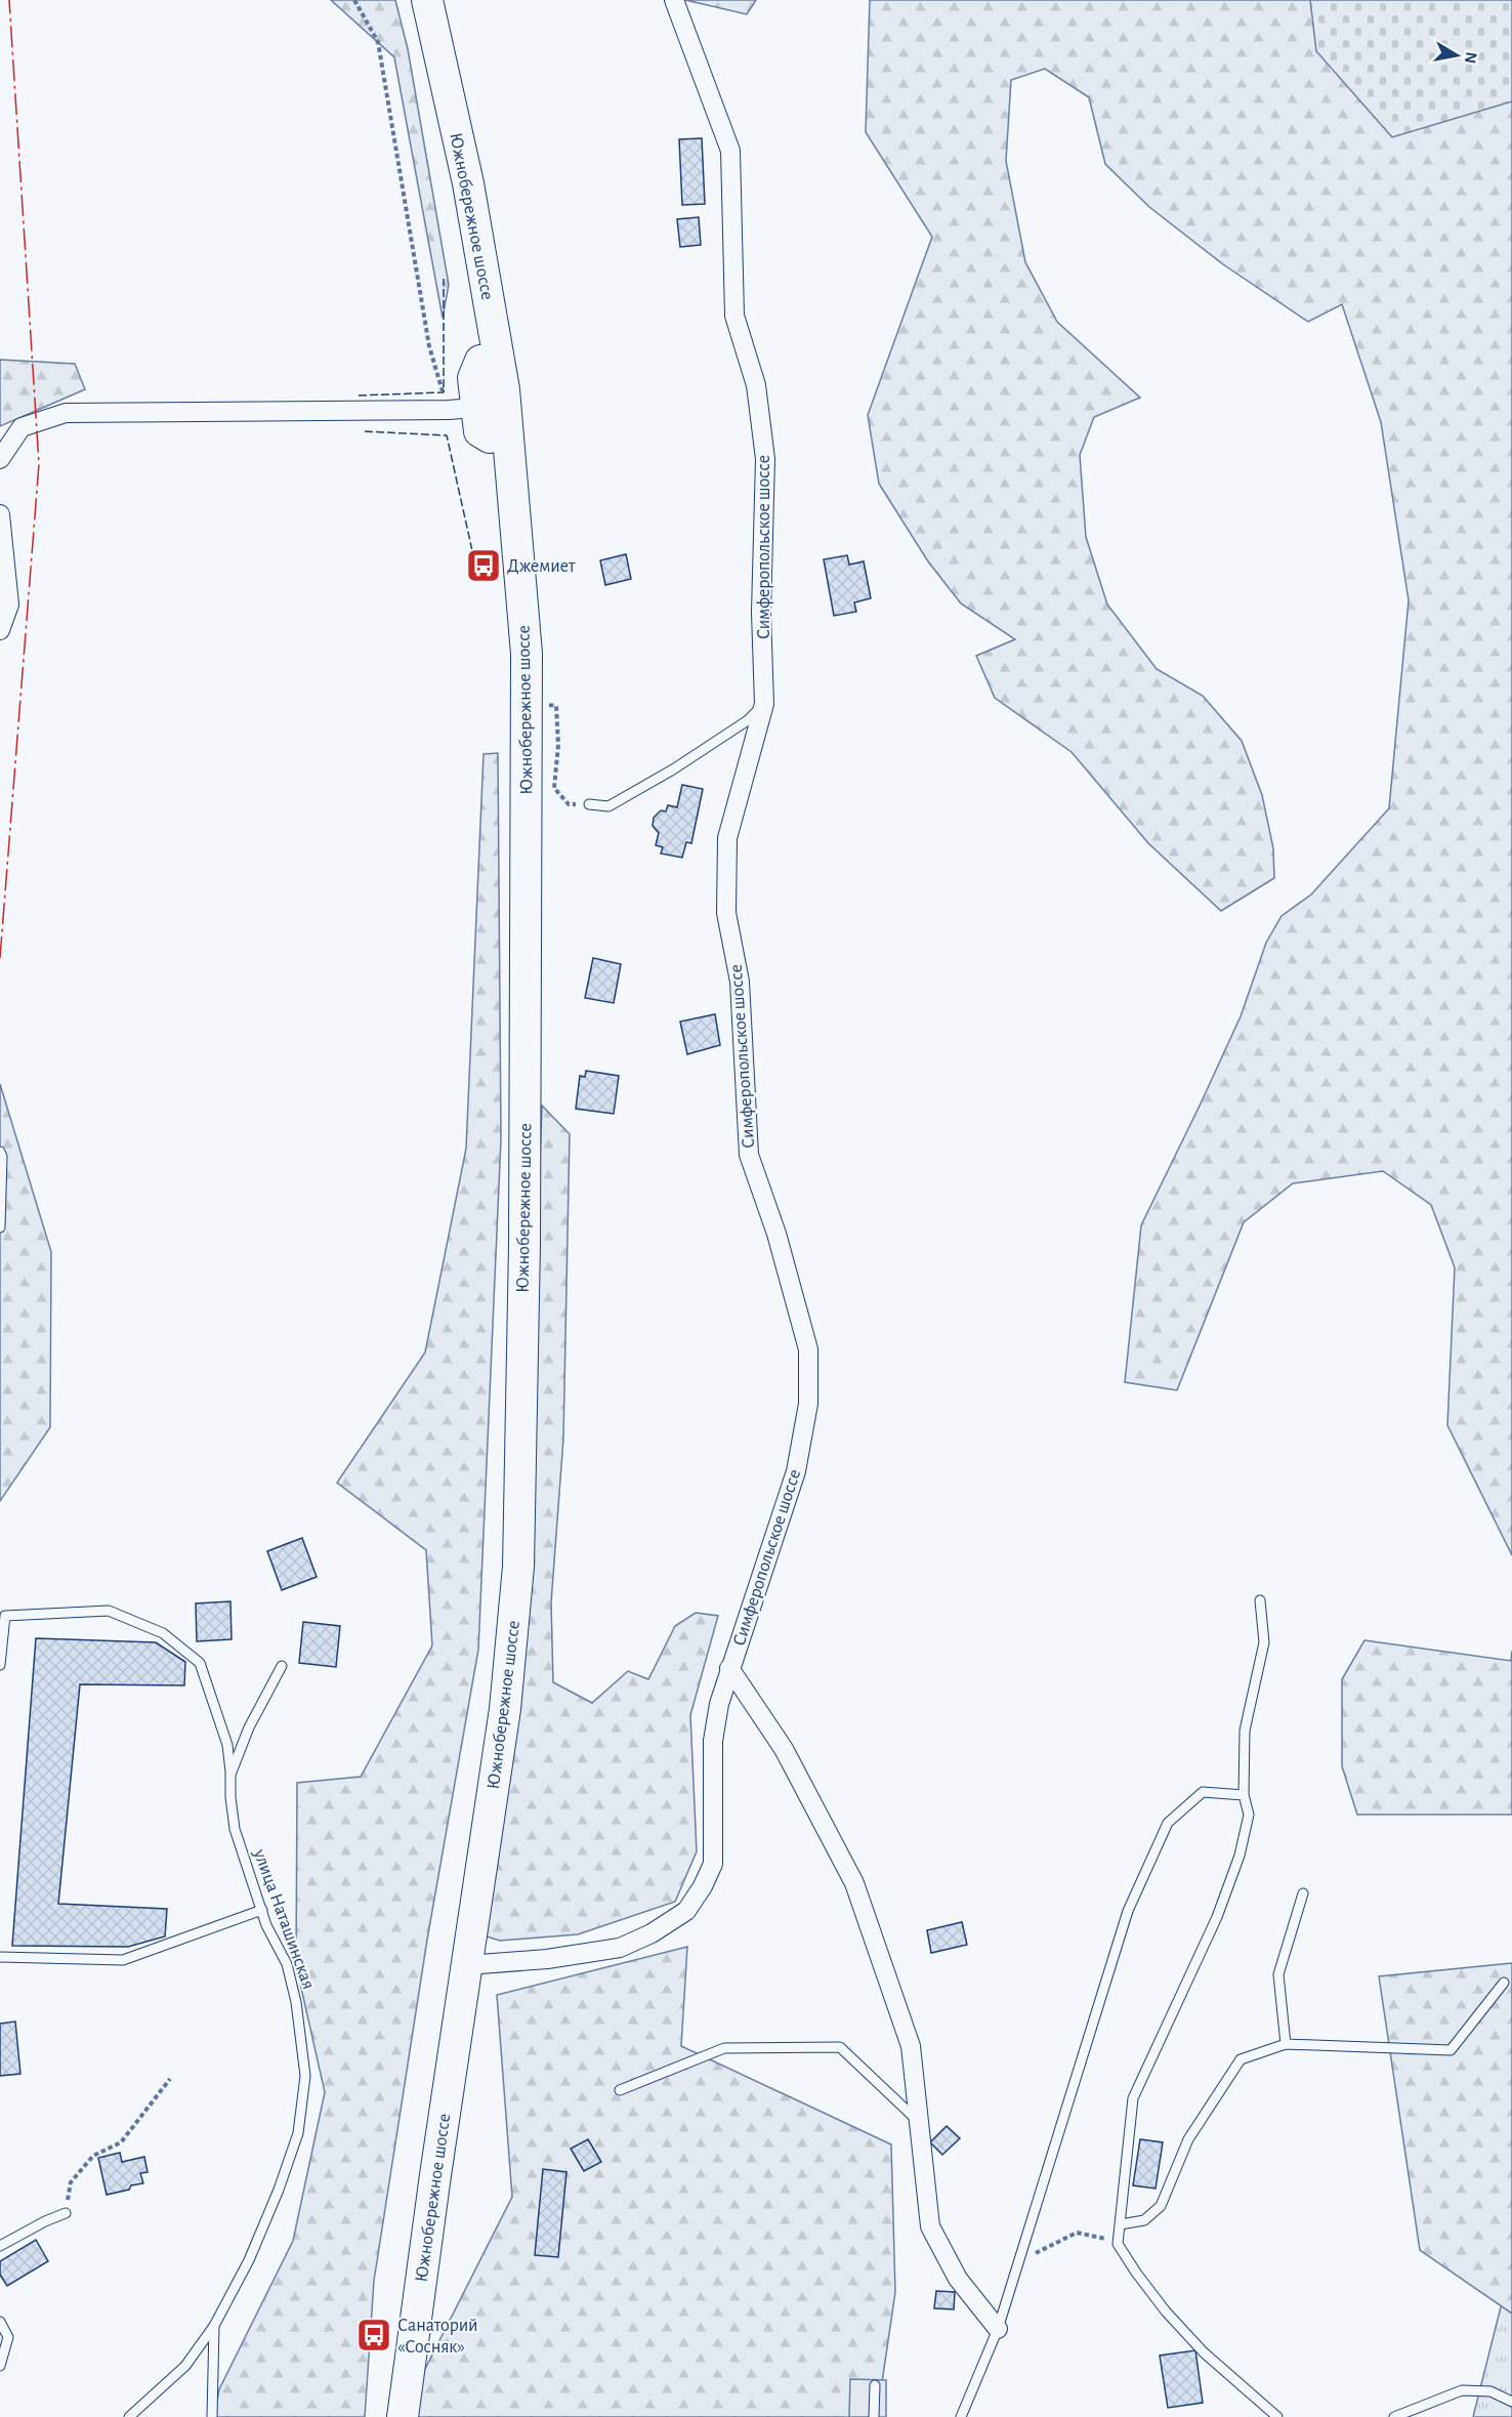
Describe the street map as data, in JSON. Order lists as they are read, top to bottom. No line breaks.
{"streets":{"highway":["Южнобережное шоссе"],"street":["Симферопольское шоссе"],"lane":["улица Наташинская"]},"crossings":[["Южнобережное шоссе","Симферопольское шоссе"]],"places":{"bus stop":["Джемиет","Санаторий «Сосняк»"]},"north":"right"}
